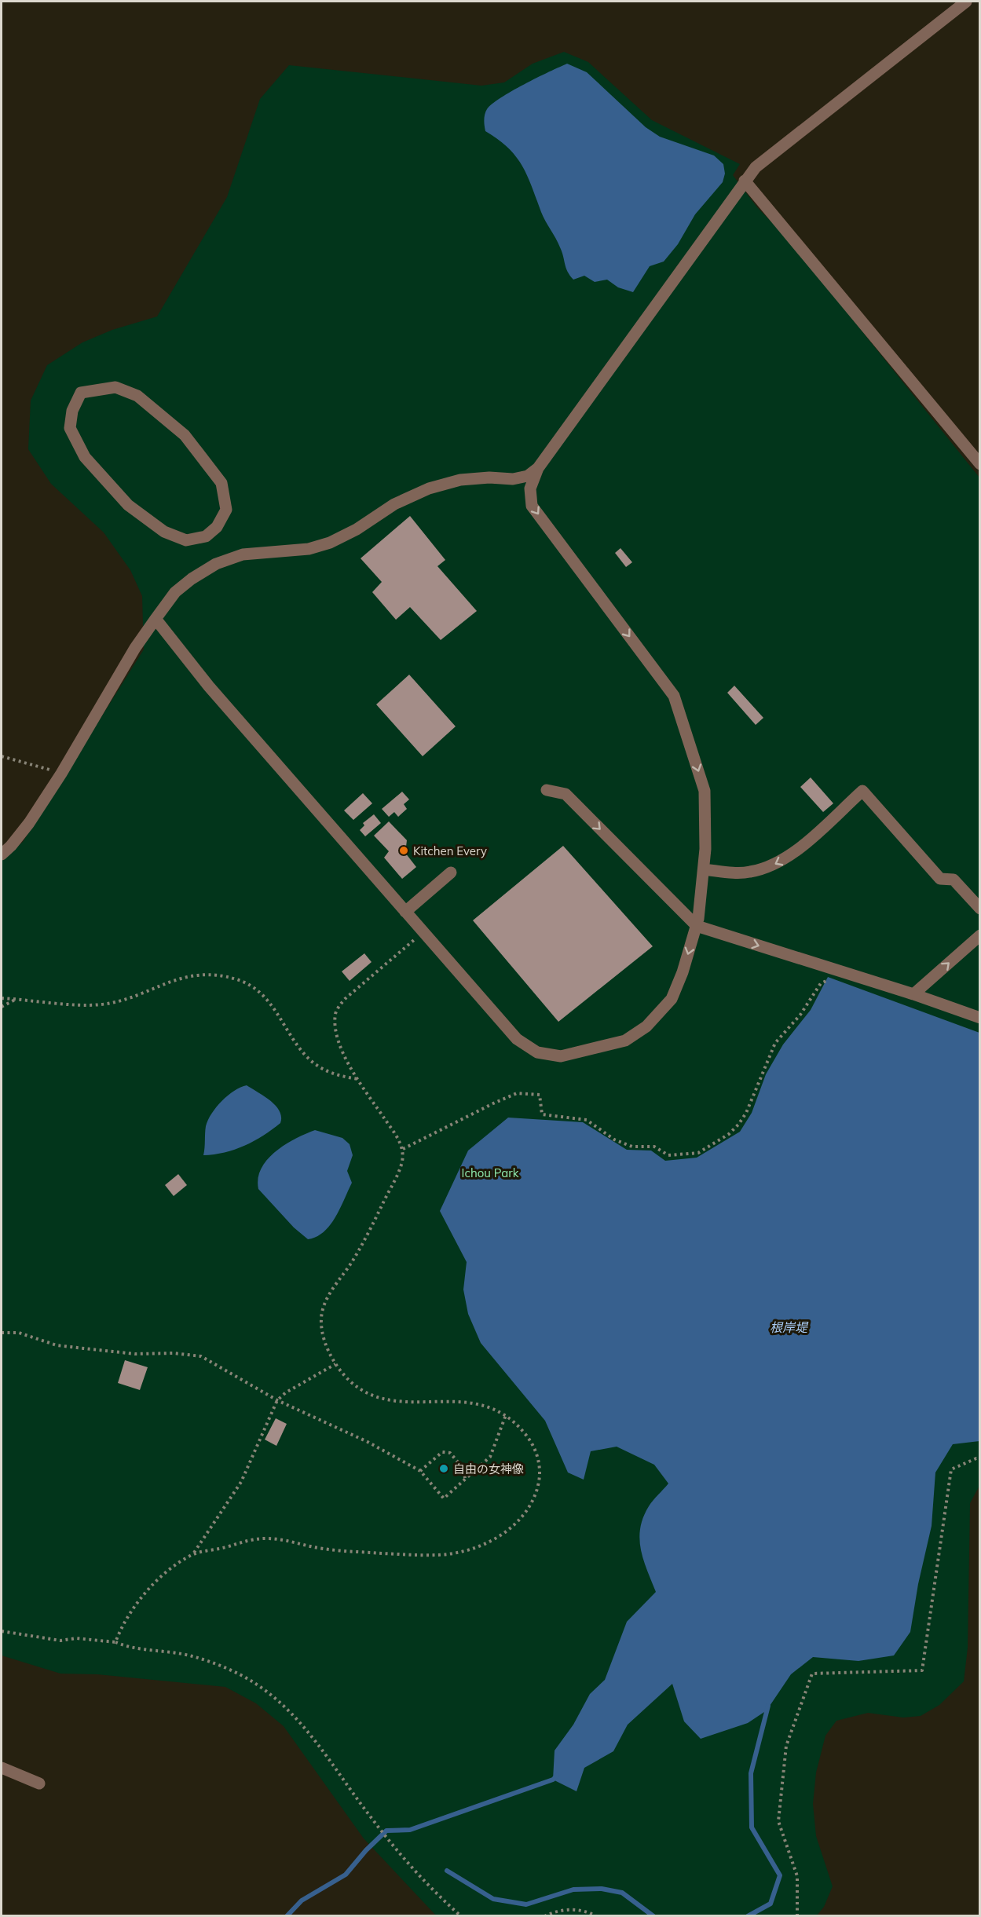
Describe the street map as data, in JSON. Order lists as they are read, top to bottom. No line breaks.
{"water":["根岸堤"],"parks":["Ichou Park"],"places":["Kitchen Every","自由の女神像"]}
